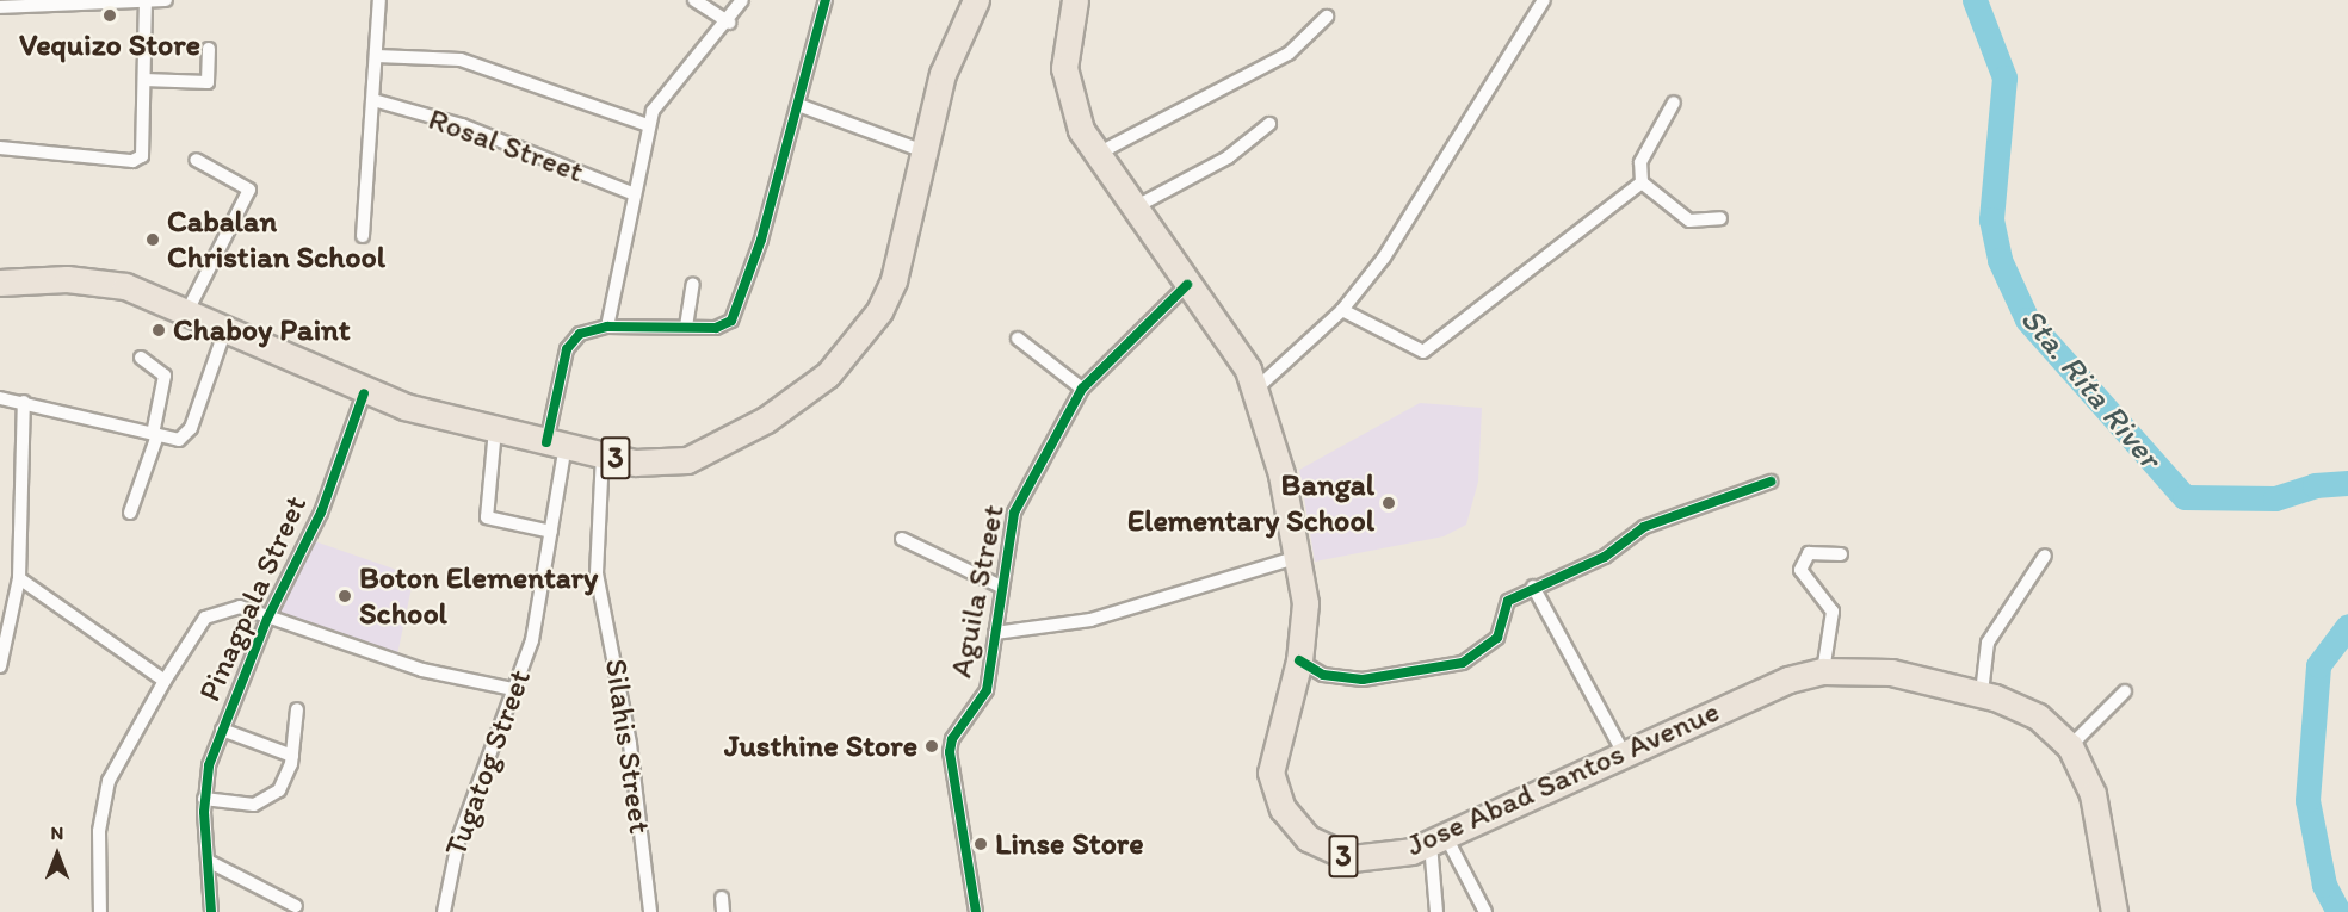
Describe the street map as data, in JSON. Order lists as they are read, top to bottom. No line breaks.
{"streets":{"highway":["3","Jose Abad Santos Avenue"],"street":["Rosal Street","Aguila Street","Pinagpala Street","Silahis Street","Tugatog Street"]},"crossings":[["3","Pinagpala Street"],["3","Silahis Street"],["3","Tugatog Street"],["Aguila Street","Jose Abad Santos Avenue"]],"water":["Sta. Rita River"],"places":["Vequizo Store","Cabalan Christian School","Chaboy Paint","Bangal Elementary School","Boton Elementary School","Justhine Store","Linse Store"],"north":"top"}
